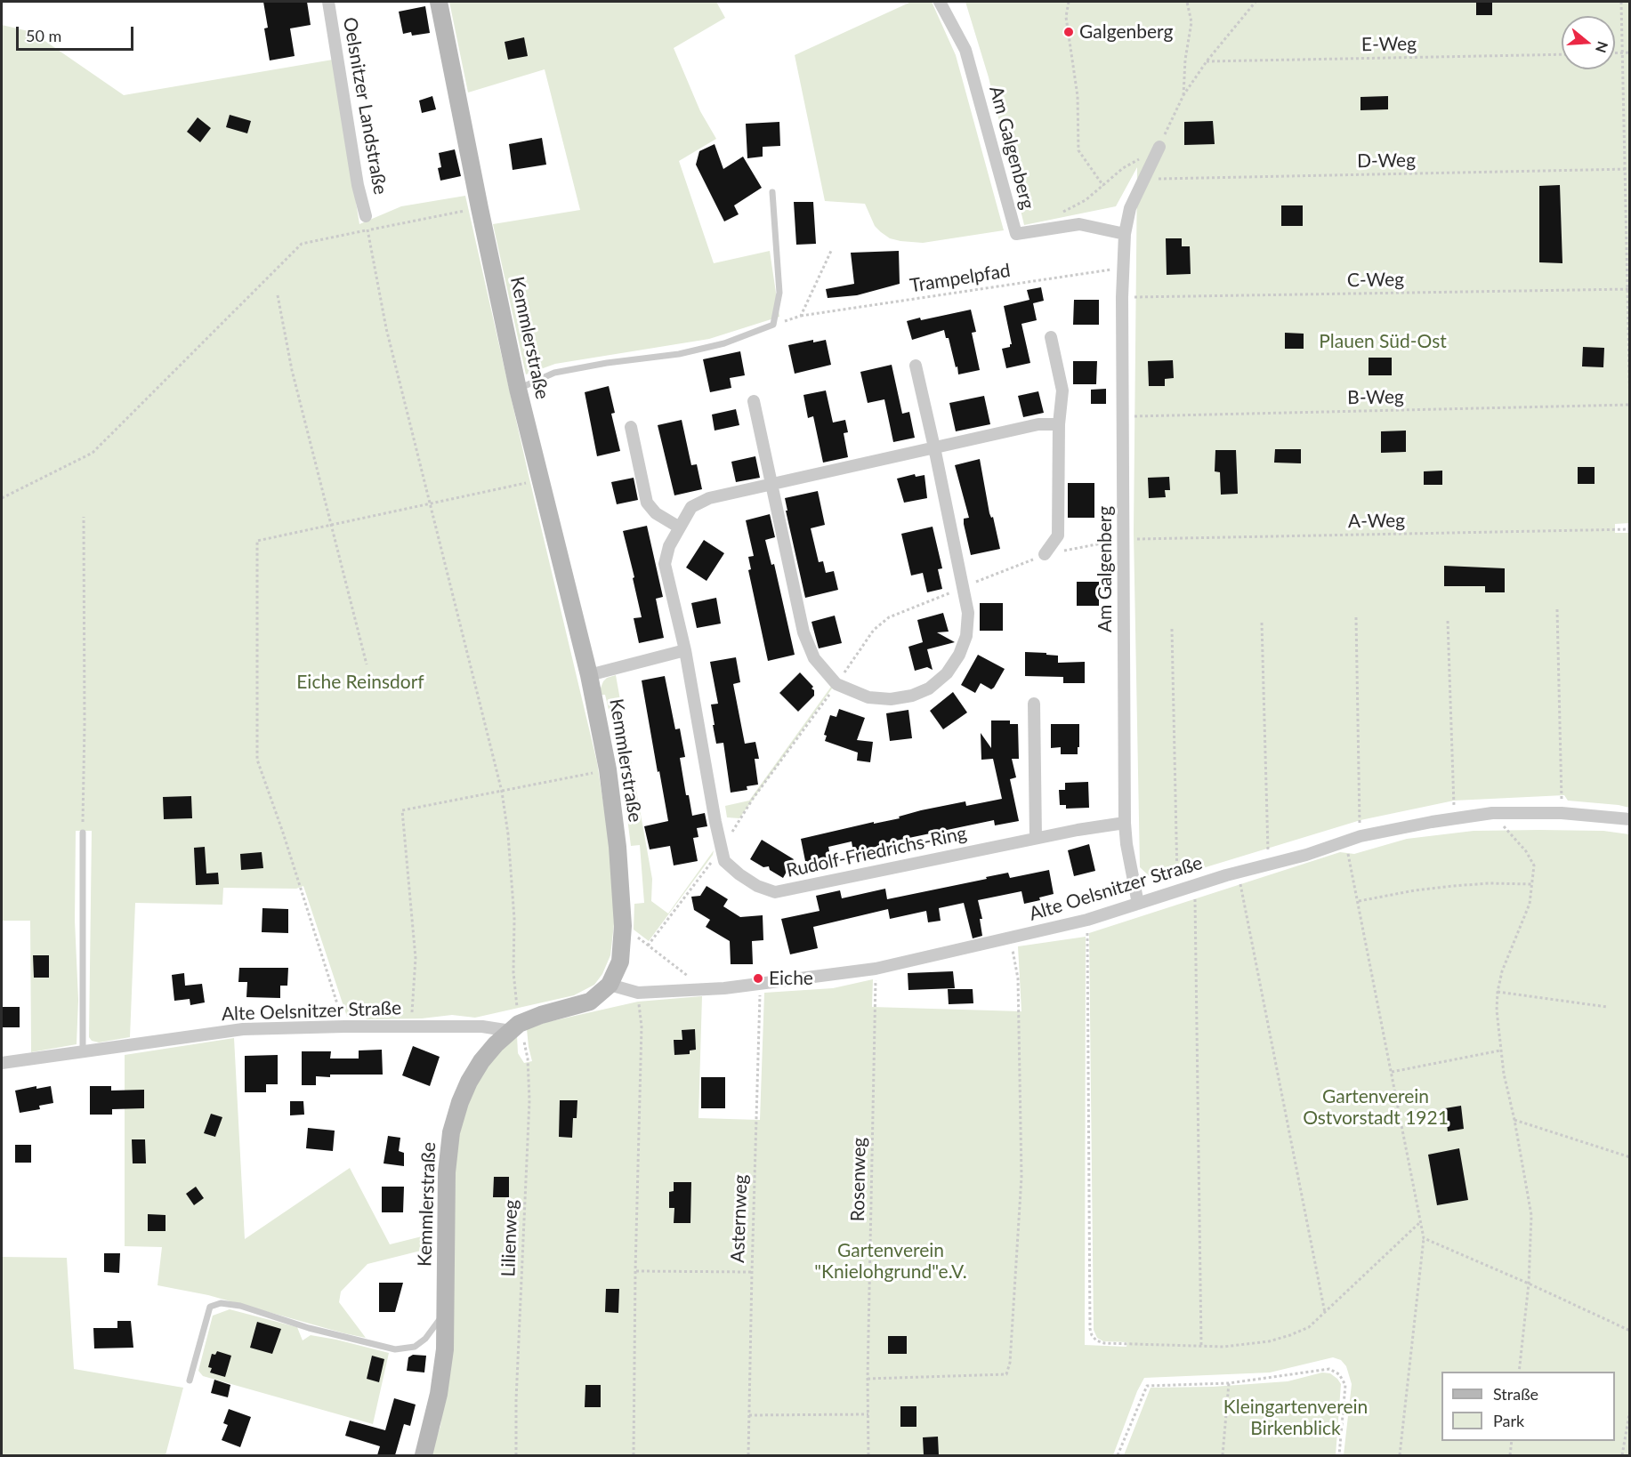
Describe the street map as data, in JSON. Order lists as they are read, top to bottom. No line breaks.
{"streets":{"street":["Oelsnitzer Landstraße","Am Galgenberg","Kemmlerstraße","Rudolf-Friedrichs-Ring","Alte Oelsnitzer Straße"],"path":["E-Weg","D-Weg","Trampelpfad","C-Weg","B-Weg","A-Weg","Rosenweg","Asternweg","Lilienweg"]},"crossings":[["Am Galgenberg","D-Weg"],["Am Galgenberg","Trampelpfad"],["Am Galgenberg","C-Weg"],["Am Galgenberg","B-Weg"],["Am Galgenberg","A-Weg"],["Am Galgenberg","Rudolf-Friedrichs-Ring"],["Am Galgenberg","Alte Oelsnitzer Straße"],["Kemmlerstraße","Alte Oelsnitzer Straße"],["Kemmlerstraße","Lilienweg"],["Alte Oelsnitzer Straße","Rosenweg"],["Alte Oelsnitzer Straße","Asternweg"],["Alte Oelsnitzer Straße","Lilienweg"]],"parks":["Plauen Süd-Ost","Eiche Reinsdorf","Gartenverein Ostvorstadt 1921","Gartenverein \"Knielohgrund\"e.V.","Kleingartenverein Birkenblick"],"places":["Galgenberg","Eiche"],"legend":["Straße","Park"],"scale_bar":"50 m","north":"right"}
